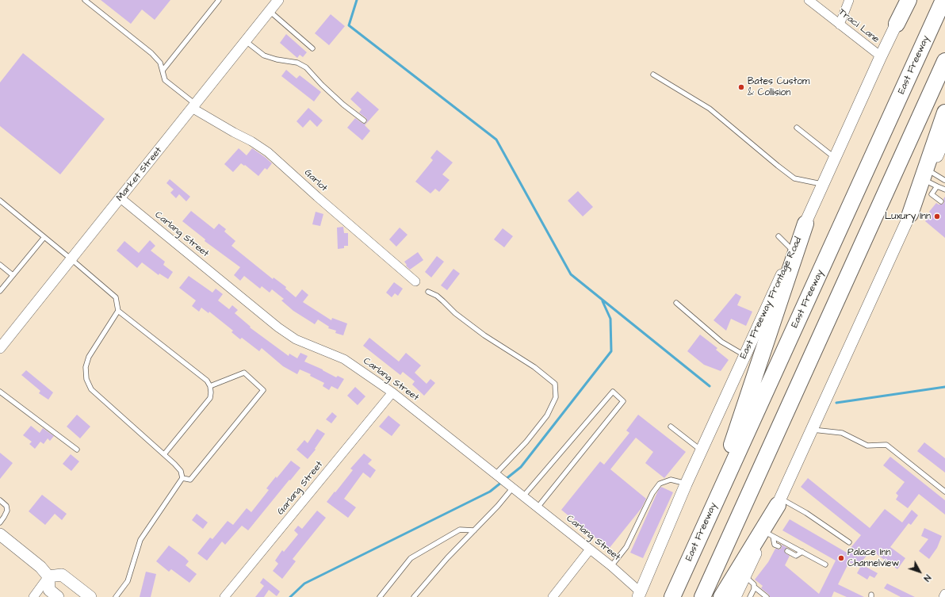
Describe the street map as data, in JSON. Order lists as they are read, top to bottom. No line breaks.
{"streets":{"highway":["East Freeway"],"main road":["East Freeway Frontage Road"],"street":["Traci Lane","Market Street","Garlot","Carlang Street","Garlang Street"]},"crossings":[["Traci Lane","East Freeway Frontage Road"],["Market Street","Garlot"],["Market Street","Carlang Street"],["Carlang Street","East Freeway Frontage Road"],["Carlang Street","Garlang Street"]],"places":["Bates Custom & Collision","Luxury Inn","Palace Inn Channelview"],"north":"bottom right"}
